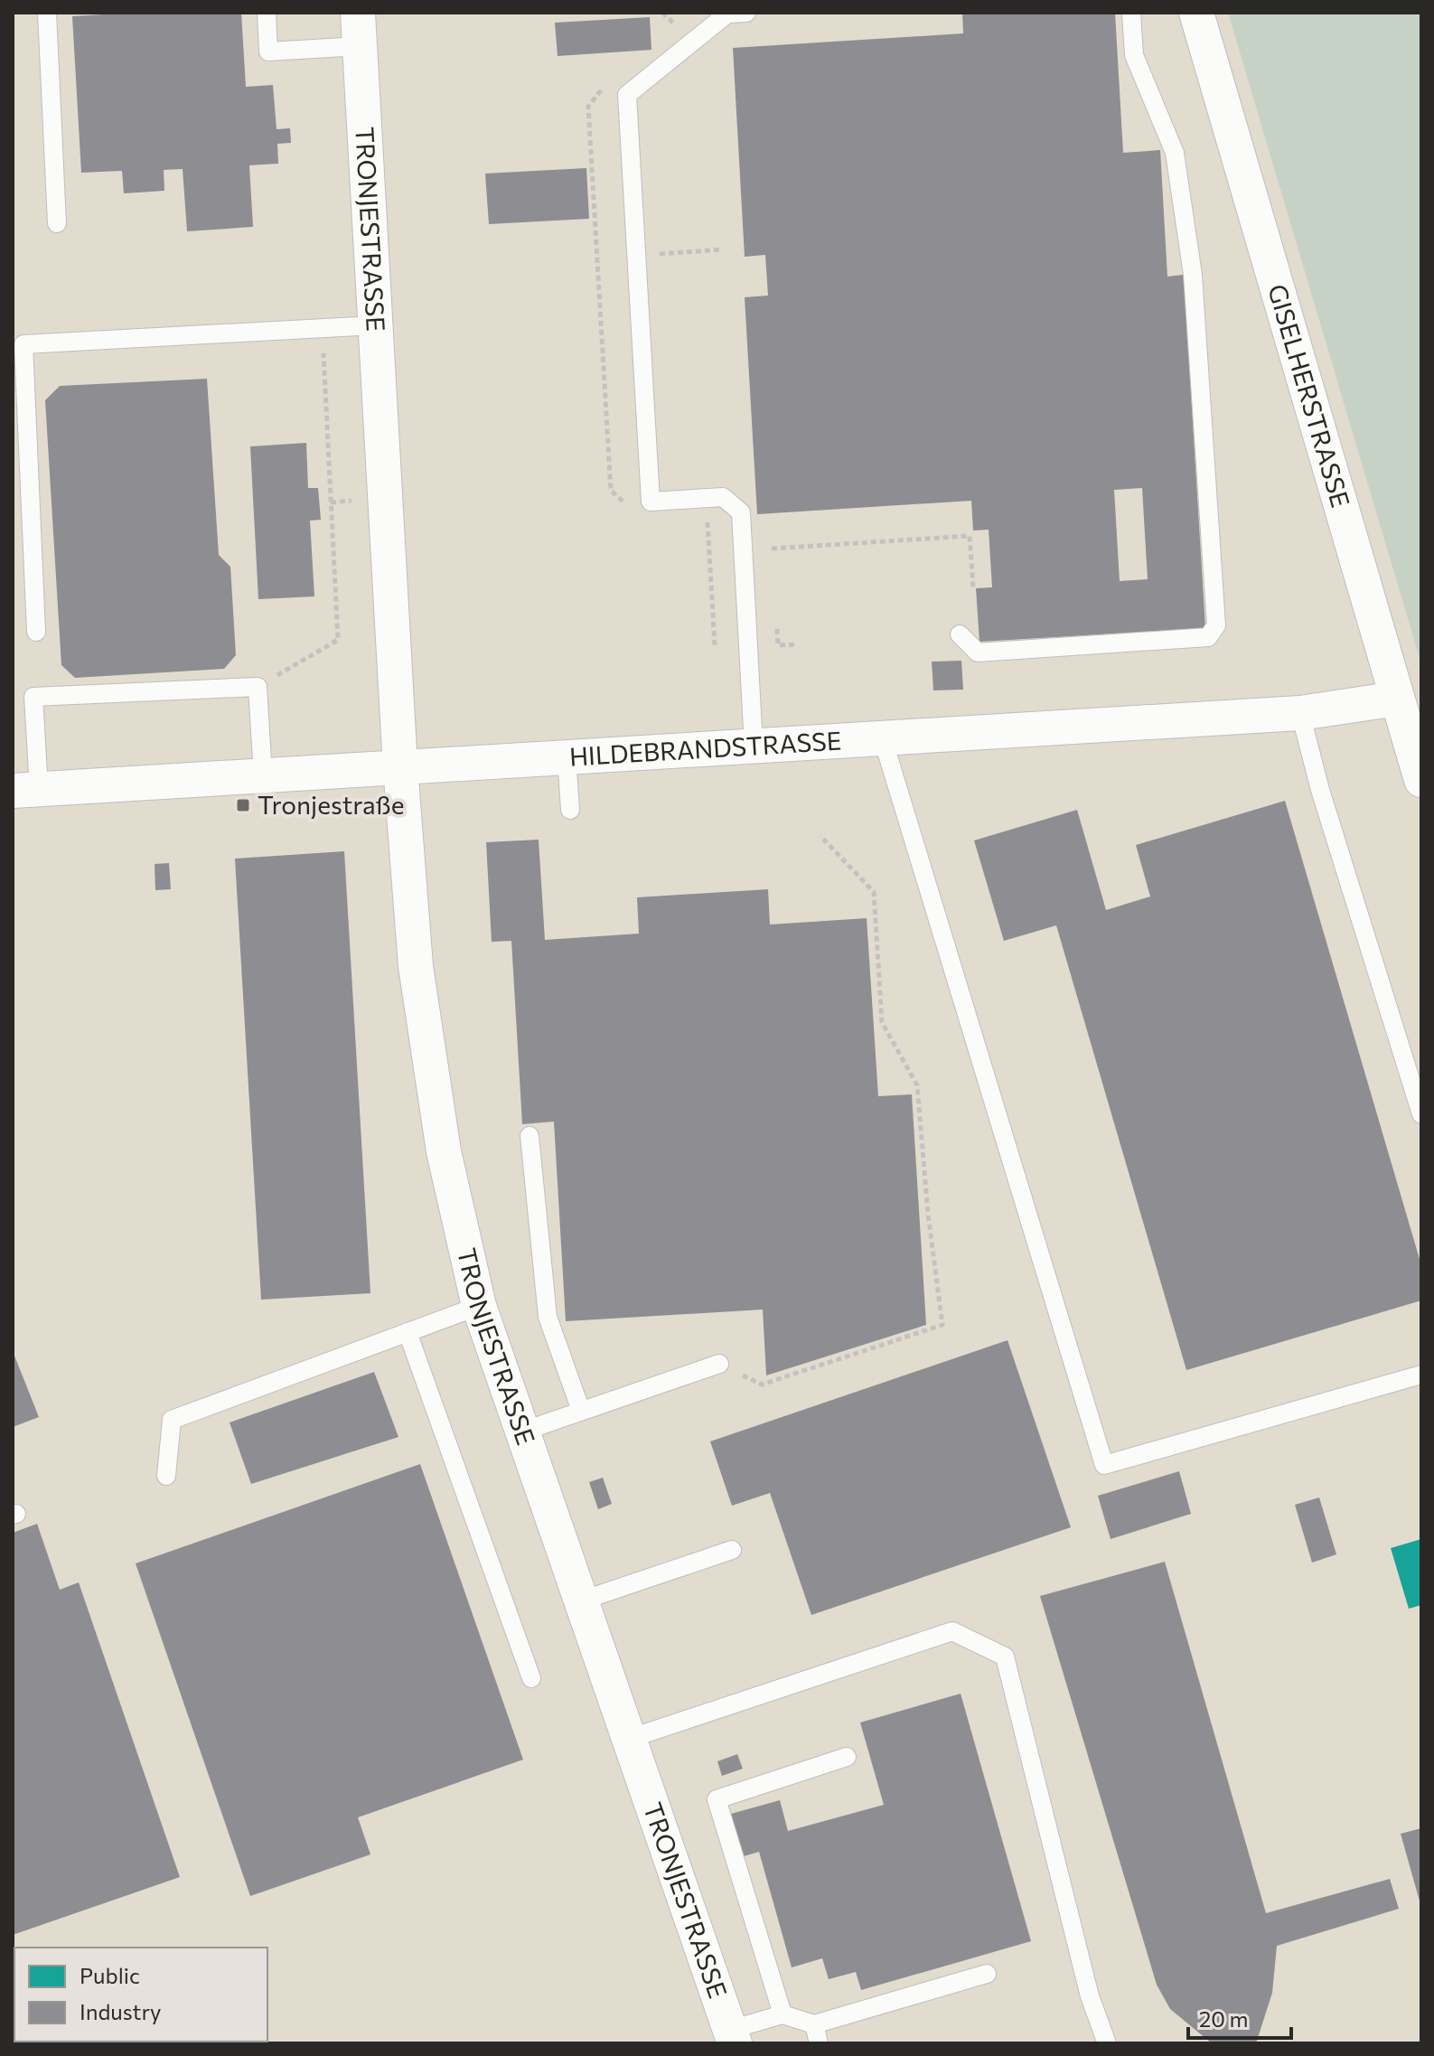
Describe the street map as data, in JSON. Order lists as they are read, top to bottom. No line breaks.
{"streets":{"street":["TRONJESTRASSE","GISELHERSTRASSE","HILDEBRANDSTRASSE"]},"crossings":[["TRONJESTRASSE","HILDEBRANDSTRASSE"],["GISELHERSTRASSE","HILDEBRANDSTRASSE"]],"places":{"transit":["Tronjestraße"]},"legend":["Public","Industry"],"scale_bar":"20 m"}
